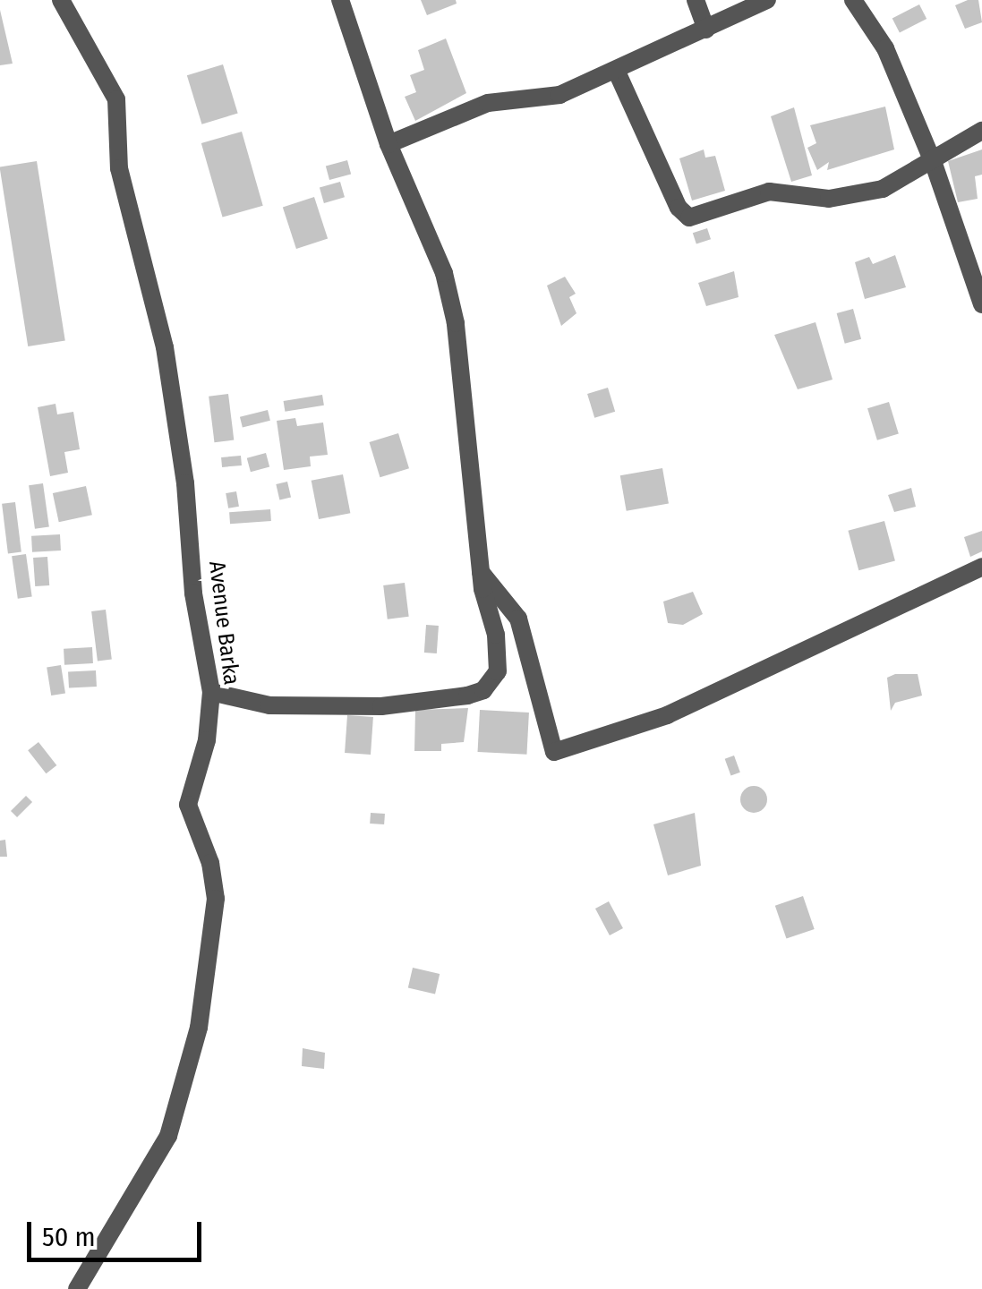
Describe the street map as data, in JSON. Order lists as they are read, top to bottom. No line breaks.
{"streets":{"street":["Avenue Barka"]},"scale_bar":"50 m"}
